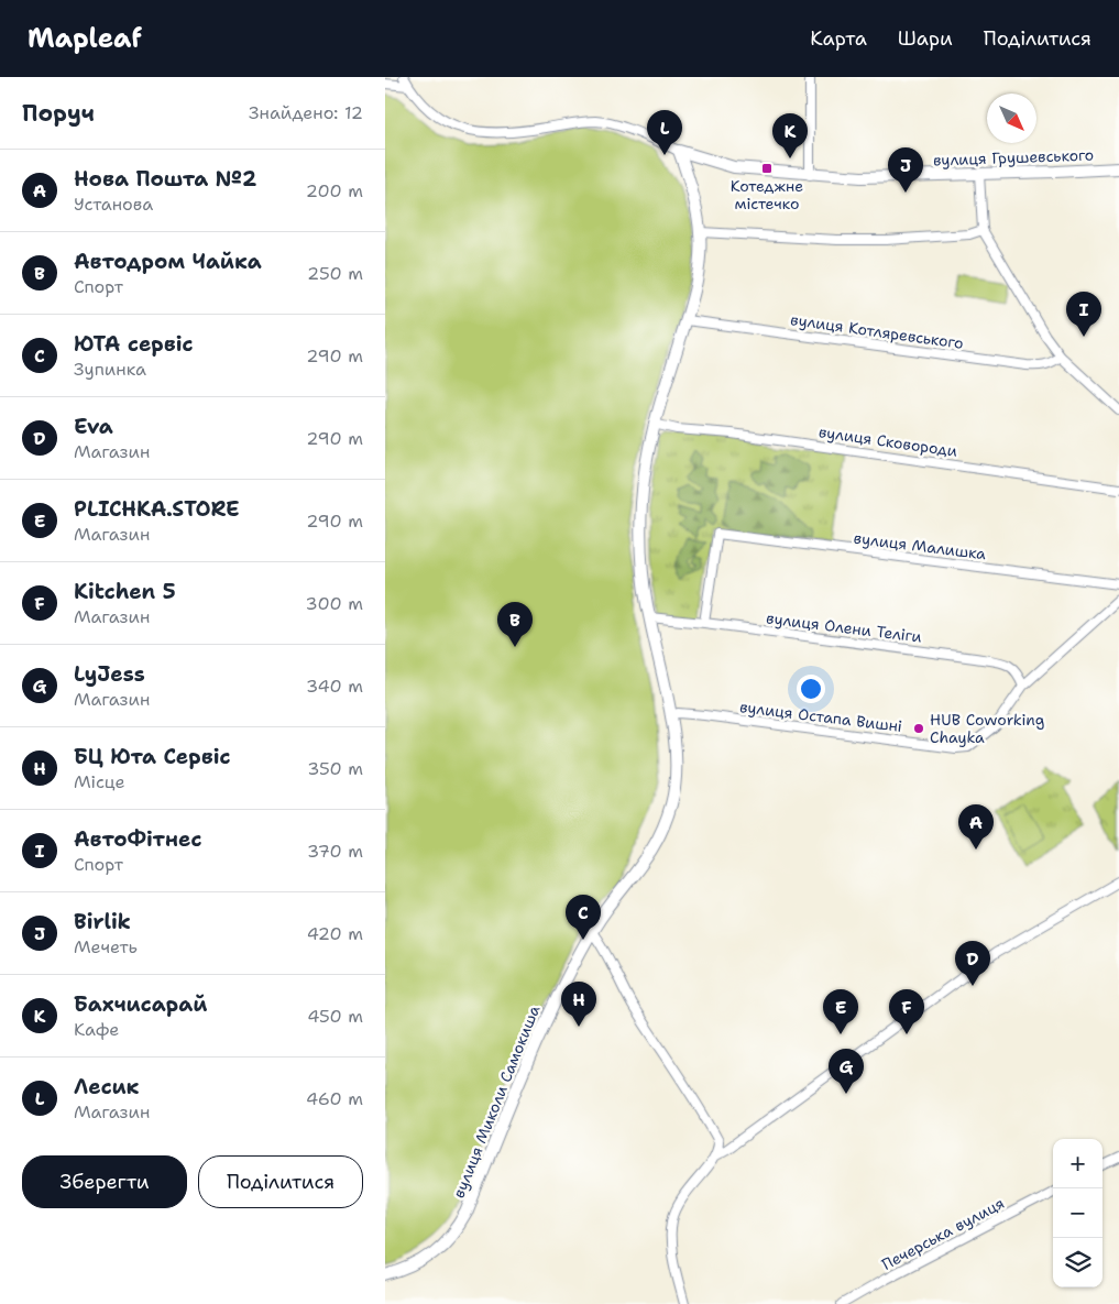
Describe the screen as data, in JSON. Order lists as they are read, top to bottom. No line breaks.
{"streets":{"street":["вулиця Грушевського","вулиця Котляревського","вулиця Сковороди","вулиця Малишка","вулиця Олени Теліги","вулиця Остапа Вишні","вулиця Миколи Самокиша","Печерська вулиця"]},"crossings":[["вулиця Грушевського","вулиця Миколи Самокиша"],["вулиця Котляревського","вулиця Миколи Самокиша"],["вулиця Сковороди","вулиця Миколи Самокиша"],["вулиця Малишка","вулиця Олени Теліги"],["вулиця Олени Теліги","вулиця Остапа Вишні"],["вулиця Олени Теліги","вулиця Миколи Самокиша"],["вулиця Остапа Вишні","вулиця Миколи Самокиша"]],"places":{"transit":["Котеджне містечко"],"other":["HUB Coworking Chayka"]},"north":"bottom right","page":{"header":"Mapleaf","nav":["Карта","Шари","Поділитися"],"heading":["Поруч","Знайдено: 12"],"pins":["L","K","J","I","B","A","C","D","H","E","F","G"],"list":[{"mark":"A","name":"Нова Пошта №2","note":"Установа","value":"200 m"},{"mark":"B","name":"Автодром Чайка","note":"Спорт","value":"250 m"},{"mark":"C","name":"ЮТА сервіс","note":"Зупинка","value":"290 m"},{"mark":"D","name":"Eva","note":"Магазин","value":"290 m"},{"mark":"E","name":"PLICHKA.STORE","note":"Магазин","value":"290 m"},{"mark":"F","name":"Kitchen 5","note":"Магазин","value":"300 m"},{"mark":"G","name":"LyJess","note":"Магазин","value":"340 m"},{"mark":"H","name":"БЦ Юта Сервіс","note":"Місце","value":"350 m"},{"mark":"I","name":"АвтоФітнес","note":"Спорт","value":"370 m"},{"mark":"J","name":"Birlik","note":"Мечеть","value":"420 m"},{"mark":"K","name":"Бахчисарай","note":"Кафе","value":"450 m"},{"mark":"L","name":"Лесик","note":"Магазин","value":"460 m"}],"buttons":["Зберегти","Поділитися"],"map_buttons":["+","−"]}}
